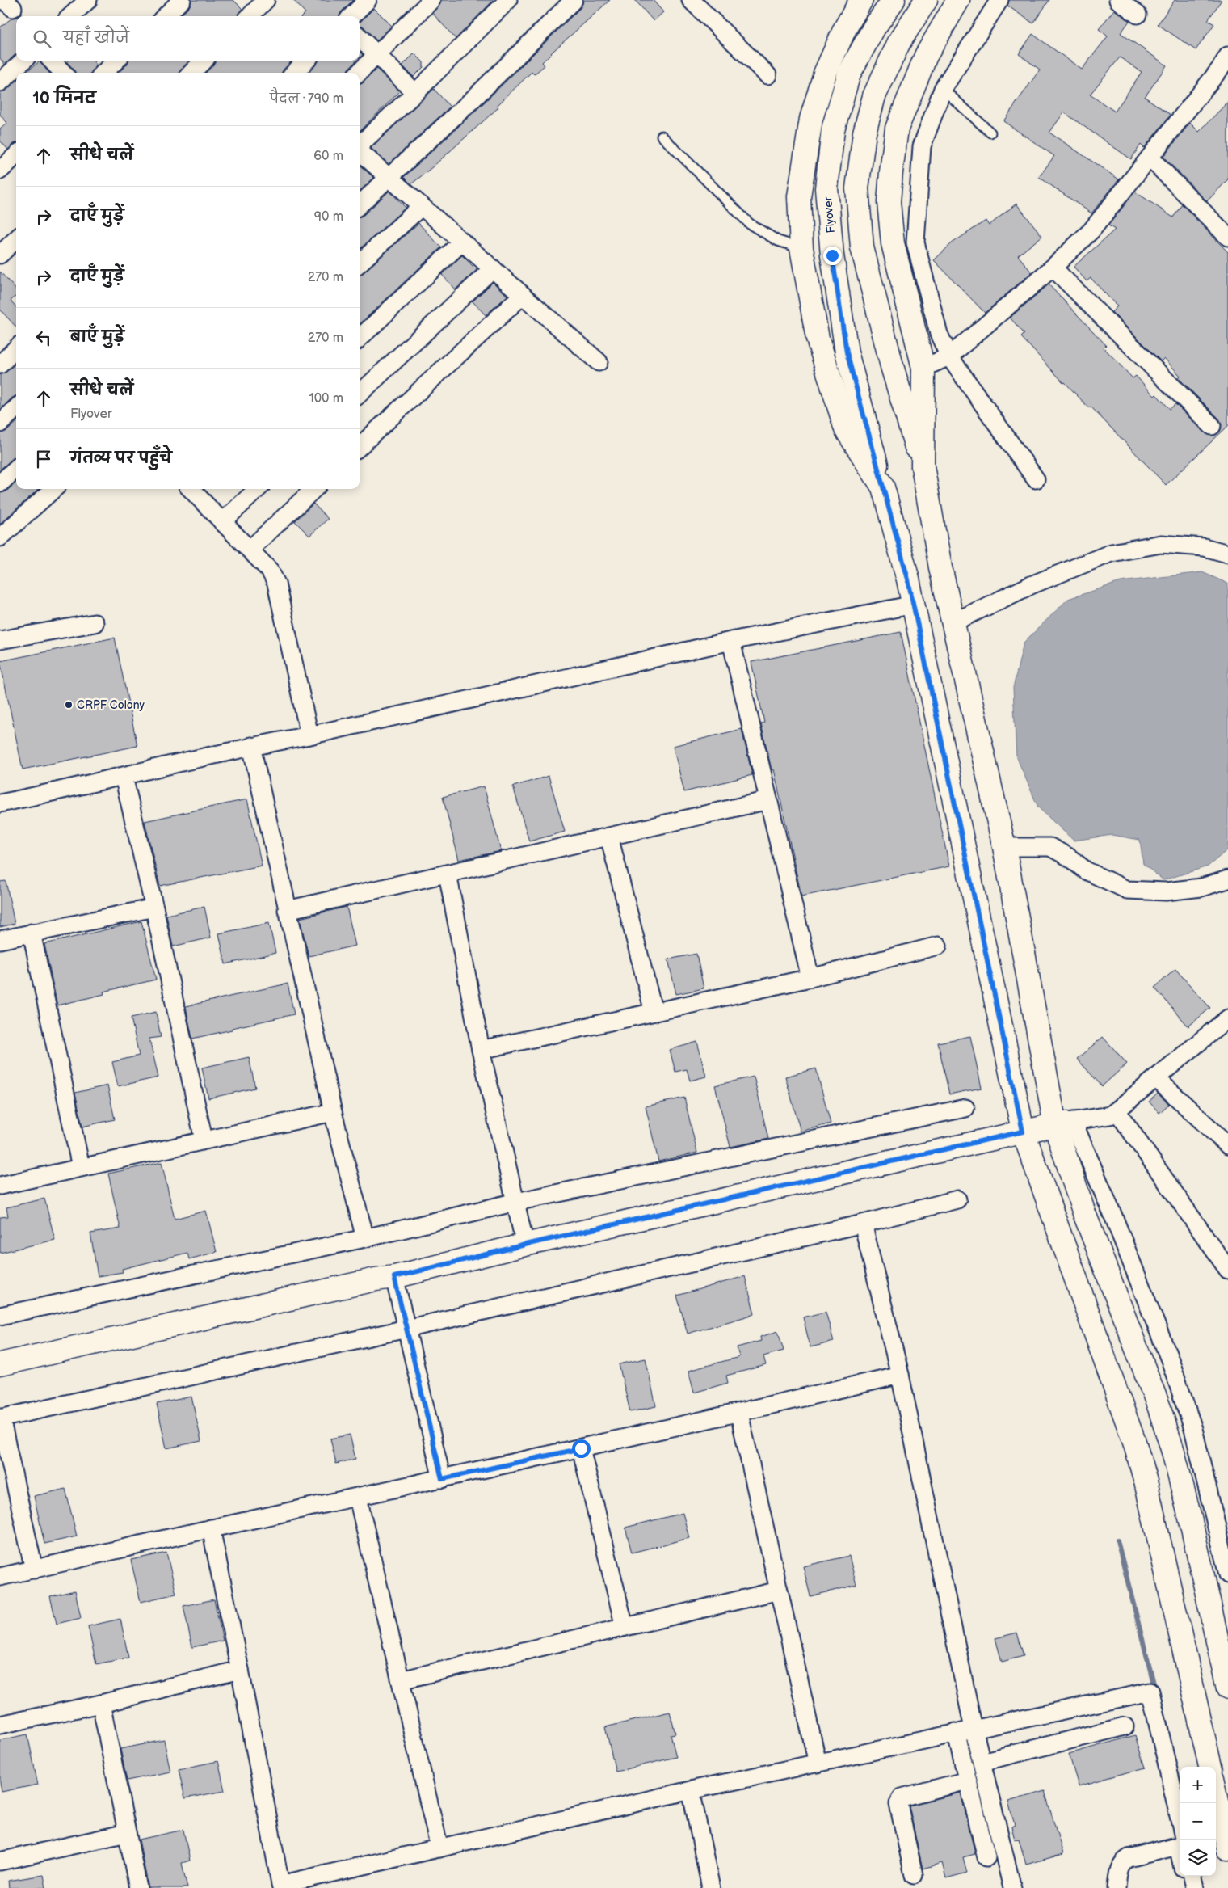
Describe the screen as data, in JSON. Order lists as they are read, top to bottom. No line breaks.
{"streets":{"main road":["Flyover"]},"places":["CRPF Colony"],"page":{"search":"यहाँ खोजें","heading":["10 मिनट","पैदल · 790 m"],"list":[["सीधे चलें","60 m"],["दाएँ मुड़ें","90 m"],["दाएँ मुड़ें","270 m"],["बाएँ मुड़ें","270 m"],["सीधे चलें","Flyover","100 m"],"गंतव्य पर पहुँचे"],"map_buttons":["+","−"]}}
